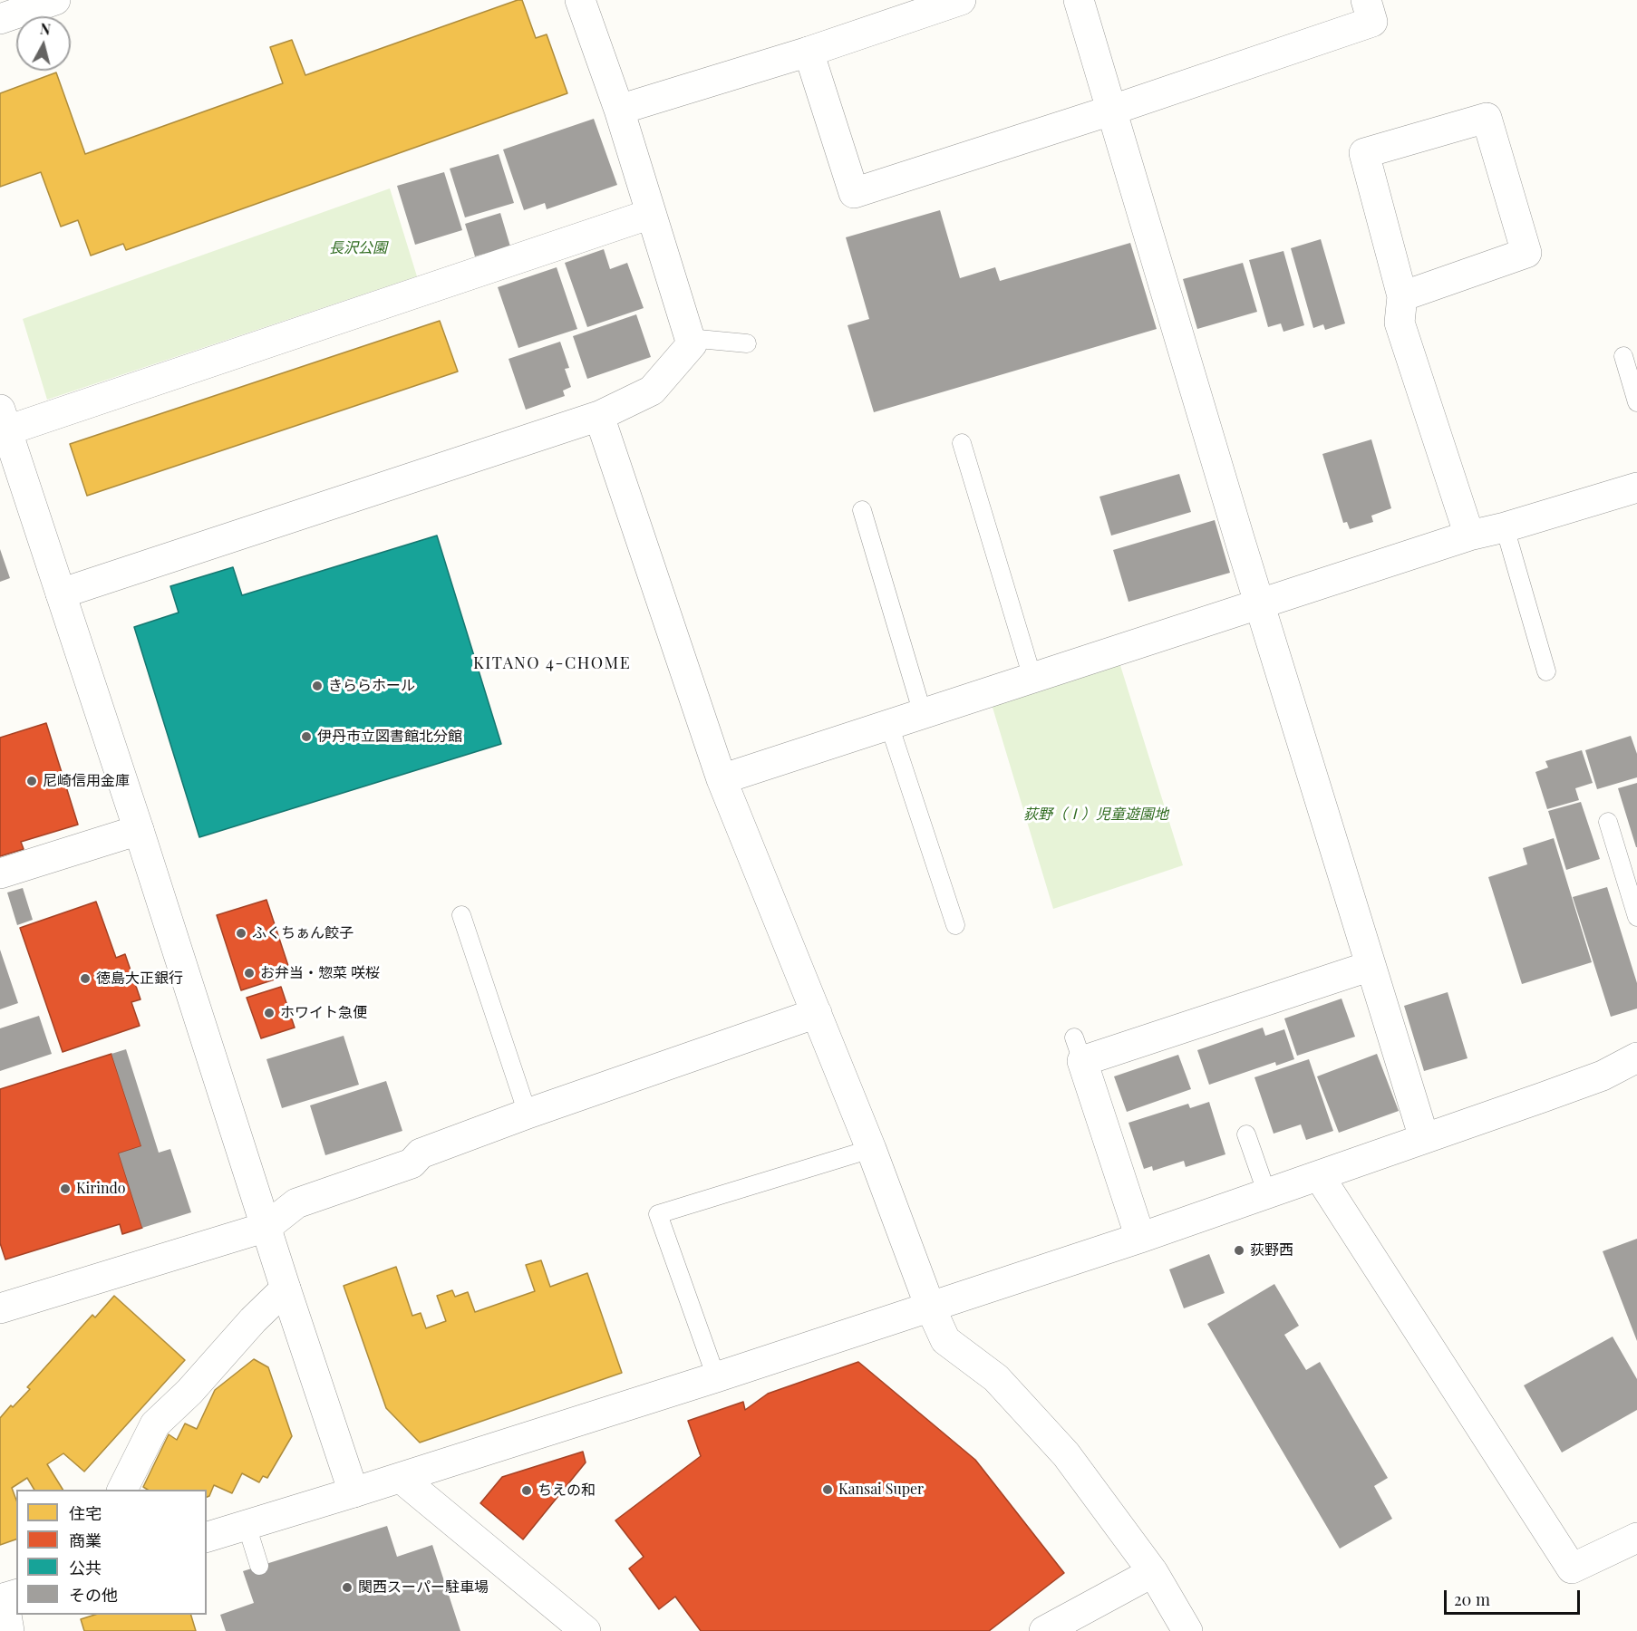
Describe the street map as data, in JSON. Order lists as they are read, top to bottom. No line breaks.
{"districts":["KITANO 4-CHOME"],"parks":["長沢公園","荻野（Ⅰ）児童遊園地"],"places":["きららホール","伊丹市立図書館北分館","尼崎信用金庫","ふくちぁん餃子","お弁当・惣菜 咲桜","徳島大正銀行","ホワイト急便","Kirindo","荻野西","Kansai Super","ちえの和","関西スーパー駐車場"],"legend":["住宅","商業","公共","その他"],"scale_bar":"20 m","north":"top"}
